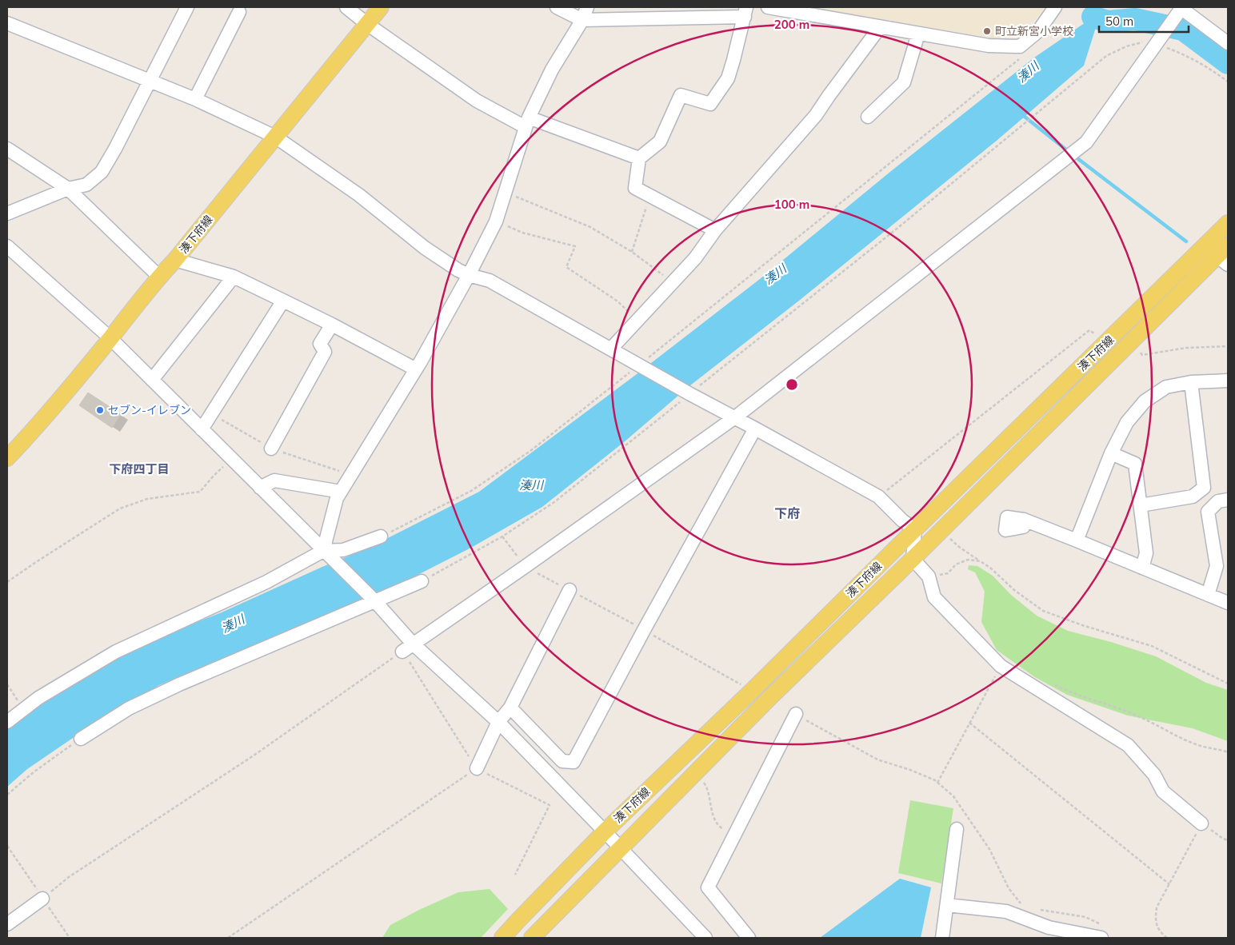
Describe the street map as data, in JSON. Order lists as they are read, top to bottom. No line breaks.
{"streets":{"main road":["湊下府線"]},"districts":["下府四丁目","下府"],"water":["湊川"],"places":["町立新宮小学校","セブン-イレブン"],"scale_bar":"50 m","rings":["200 m","100 m"]}
